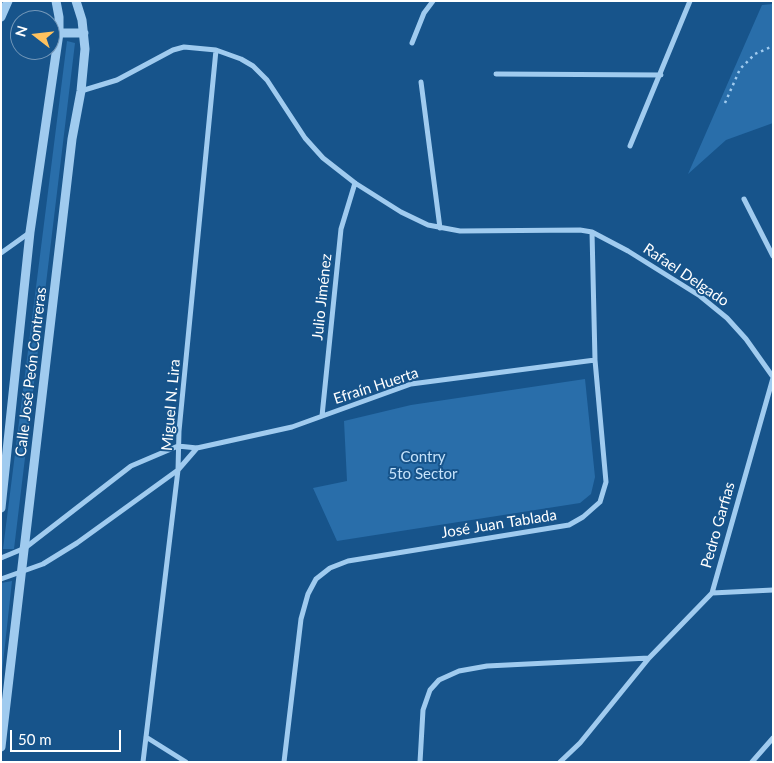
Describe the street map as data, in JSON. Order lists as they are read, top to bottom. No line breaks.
{"streets":{"street":["Rafael Delgado","Julio Jiménez","Calle José Peón Contreras","Efraín Huerta","Miguel N. Lira","José Juan Tablada","Pedro Garfias"]},"crossings":[["Rafael Delgado","José Juan Tablada"],["Rafael Delgado","Pedro Garfias"],["Julio Jiménez","Efraín Huerta"],["Efraín Huerta","Miguel N. Lira"],["Efraín Huerta","José Juan Tablada"]],"parks":["Contry 5to Sector"],"scale_bar":"50 m","north":"left"}
